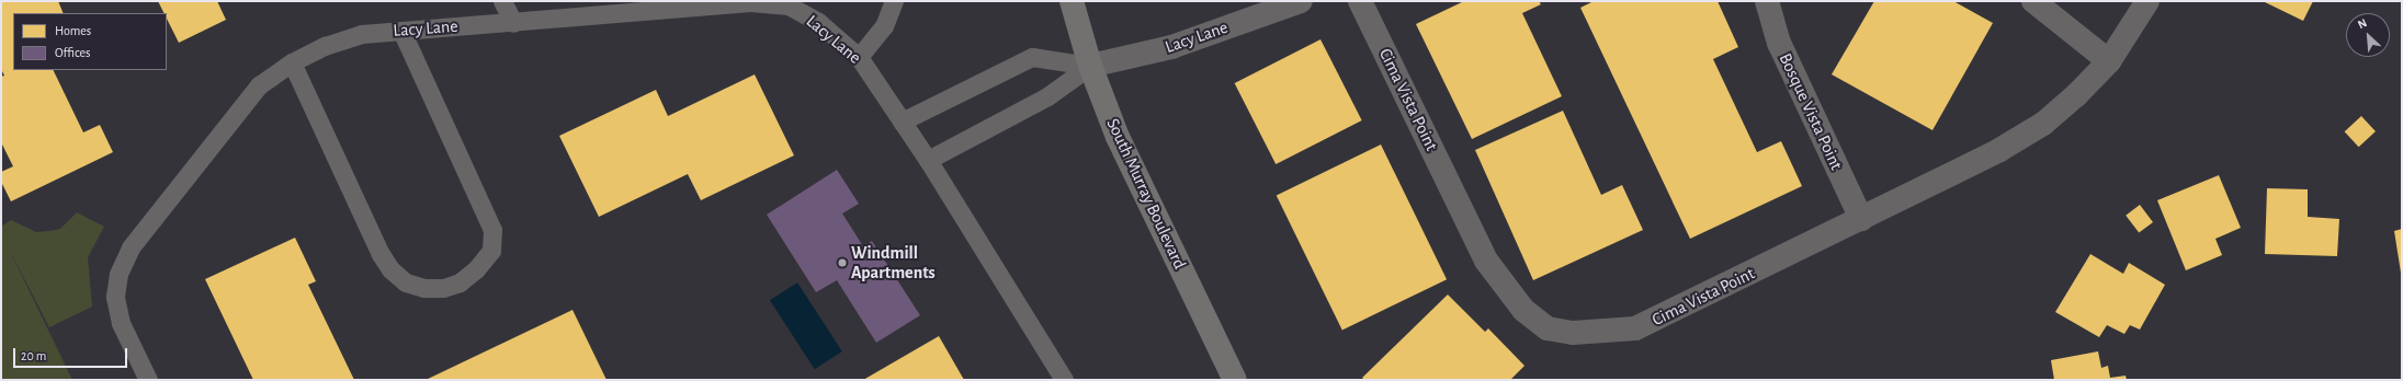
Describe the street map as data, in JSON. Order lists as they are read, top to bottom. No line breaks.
{"streets":{"main road":["South Murray Boulevard"],"street":["Lacy Lane","Cima Vista Point","Bosque Vista Point"]},"crossings":[["Lacy Lane","South Murray Boulevard"],["Cima Vista Point","Bosque Vista Point"]],"places":["Windmill Apartments"],"legend":["Homes","Offices"],"scale_bar":"20 m","north":"top left"}
